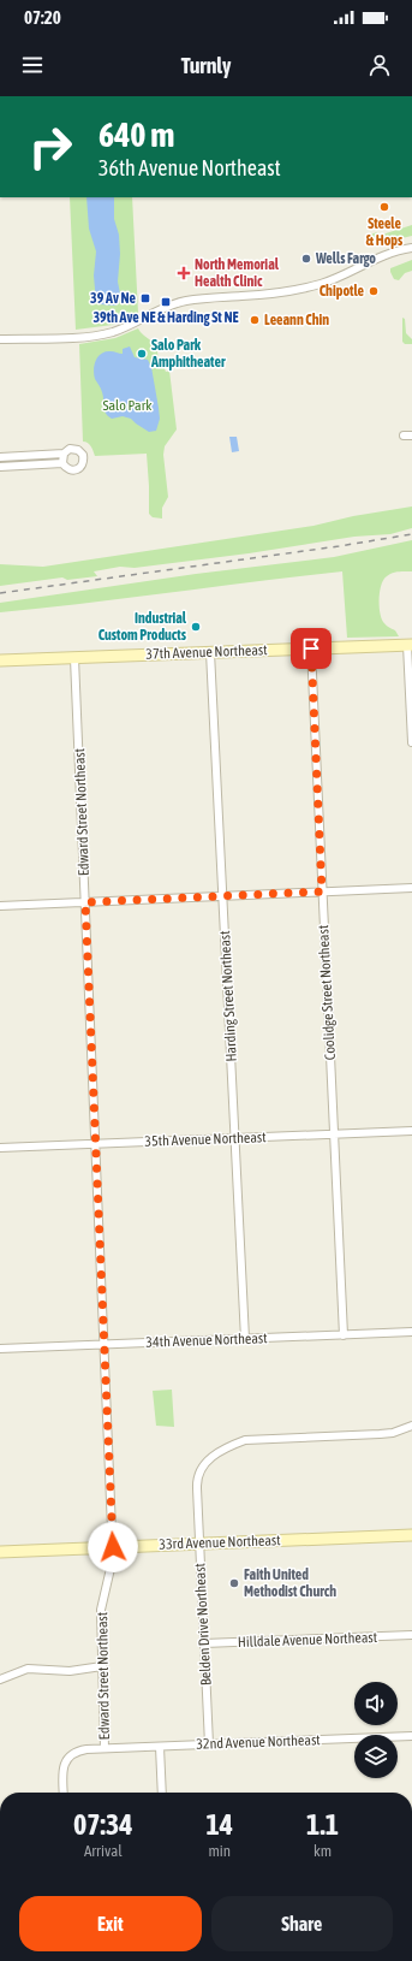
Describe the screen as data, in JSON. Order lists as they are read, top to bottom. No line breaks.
{"streets":{"street":["37th Avenue Northeast","Edward Street Northeast","Coolidge Street Northeast","Harding Street Northeast","35th Avenue Northeast","34th Avenue Northeast","33rd Avenue Northeast","Belden Drive Northeast","Hilldale Avenue Northeast","32nd Avenue Northeast"]},"crossings":[["37th Avenue Northeast","Edward Street Northeast"],["37th Avenue Northeast","Coolidge Street Northeast"],["37th Avenue Northeast","Harding Street Northeast"],["Edward Street Northeast","35th Avenue Northeast"],["Edward Street Northeast","34th Avenue Northeast"],["Edward Street Northeast","33rd Avenue Northeast"],["Edward Street Northeast","32nd Avenue Northeast"],["Coolidge Street Northeast","35th Avenue Northeast"],["Coolidge Street Northeast","34th Avenue Northeast"],["Harding Street Northeast","35th Avenue Northeast"],["Harding Street Northeast","34th Avenue Northeast"],["33rd Avenue Northeast","Belden Drive Northeast"],["Belden Drive Northeast","Hilldale Avenue Northeast"],["Belden Drive Northeast","32nd Avenue Northeast"]],"parks":["Salo Park"],"places":{"other":["Steele & Hops","Wells Fargo","Chipotle","Leeann Chin","Salo Park Amphitheater","Industrial Custom Products","Faith United Methodist Church"],"health":["North Memorial Health Clinic"],"transit":["39 Av Ne","39th Ave NE & Harding St NE"]},"page":{"status":"07:20","header":"Turnly","turn":["640 m","36th Avenue Northeast"],"eta":["07:34","Arrival","14","min","1.1","km"],"buttons":["Exit","Share"]}}
